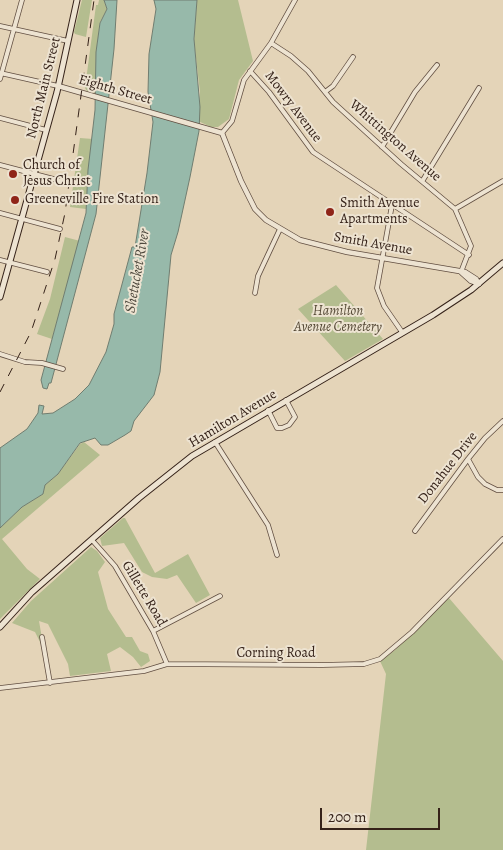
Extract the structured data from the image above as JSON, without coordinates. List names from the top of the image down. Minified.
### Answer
{"streets":{"main road":["North Main Street","Hamilton Avenue"],"street":["Eighth Street","Mowry Avenue","Whittington Avenue","Smith Avenue","Donahue Drive","Gillette Road","Corning Road"]},"crossings":[["North Main Street","Eighth Street"],["Eighth Street","Smith Avenue"],["Mowry Avenue","Whittington Avenue"],["Smith Avenue","Hamilton Avenue"],["Hamilton Avenue","Gillette Road"],["Gillette Road","Corning Road"]],"water":["Shetucket River"],"parks":["Hamilton Avenue Cemetery"],"places":["Church of Jesus Christ","Greeneville Fire Station","Smith Avenue Apartments"],"scale_bar":"200 m"}
